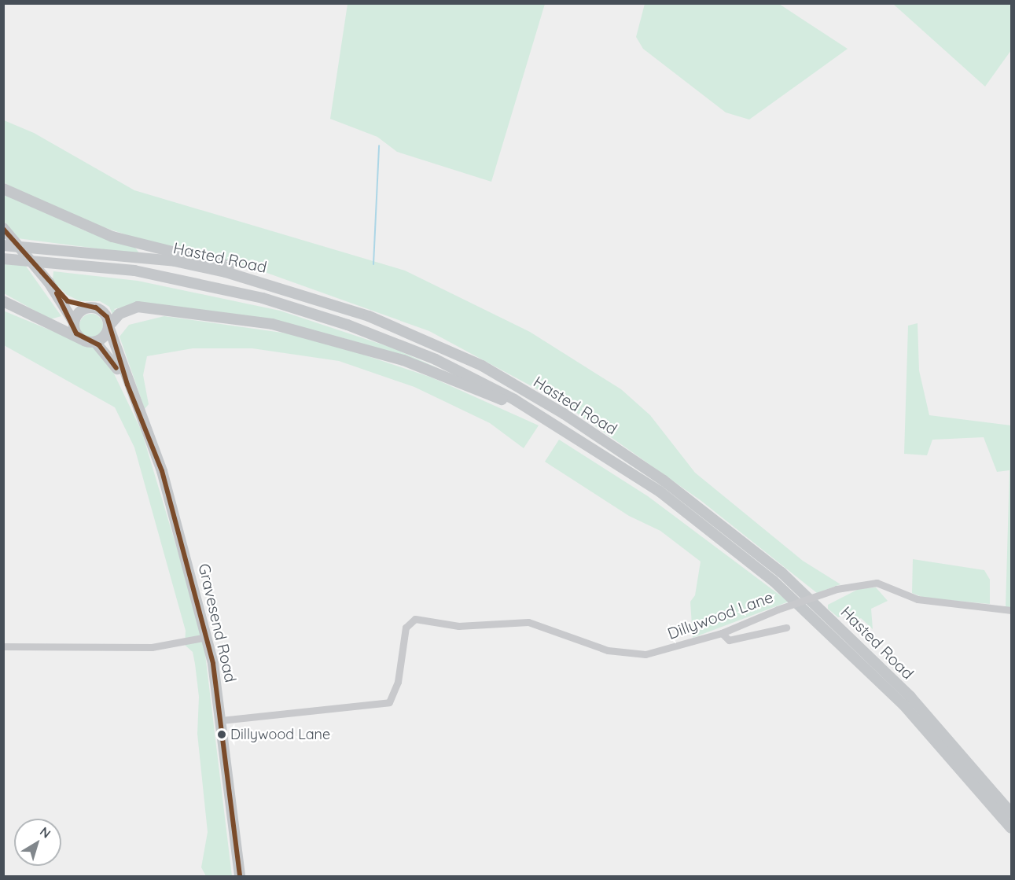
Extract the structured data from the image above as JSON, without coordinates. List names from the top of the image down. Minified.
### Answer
{"streets":{"main road":["Hasted Road","Gravesend Road"],"street":["Dillywood Lane"]},"crossings":[["Dillywood Lane","Gravesend Road"]],"places":["Dillywood Lane"],"north":"top right"}
